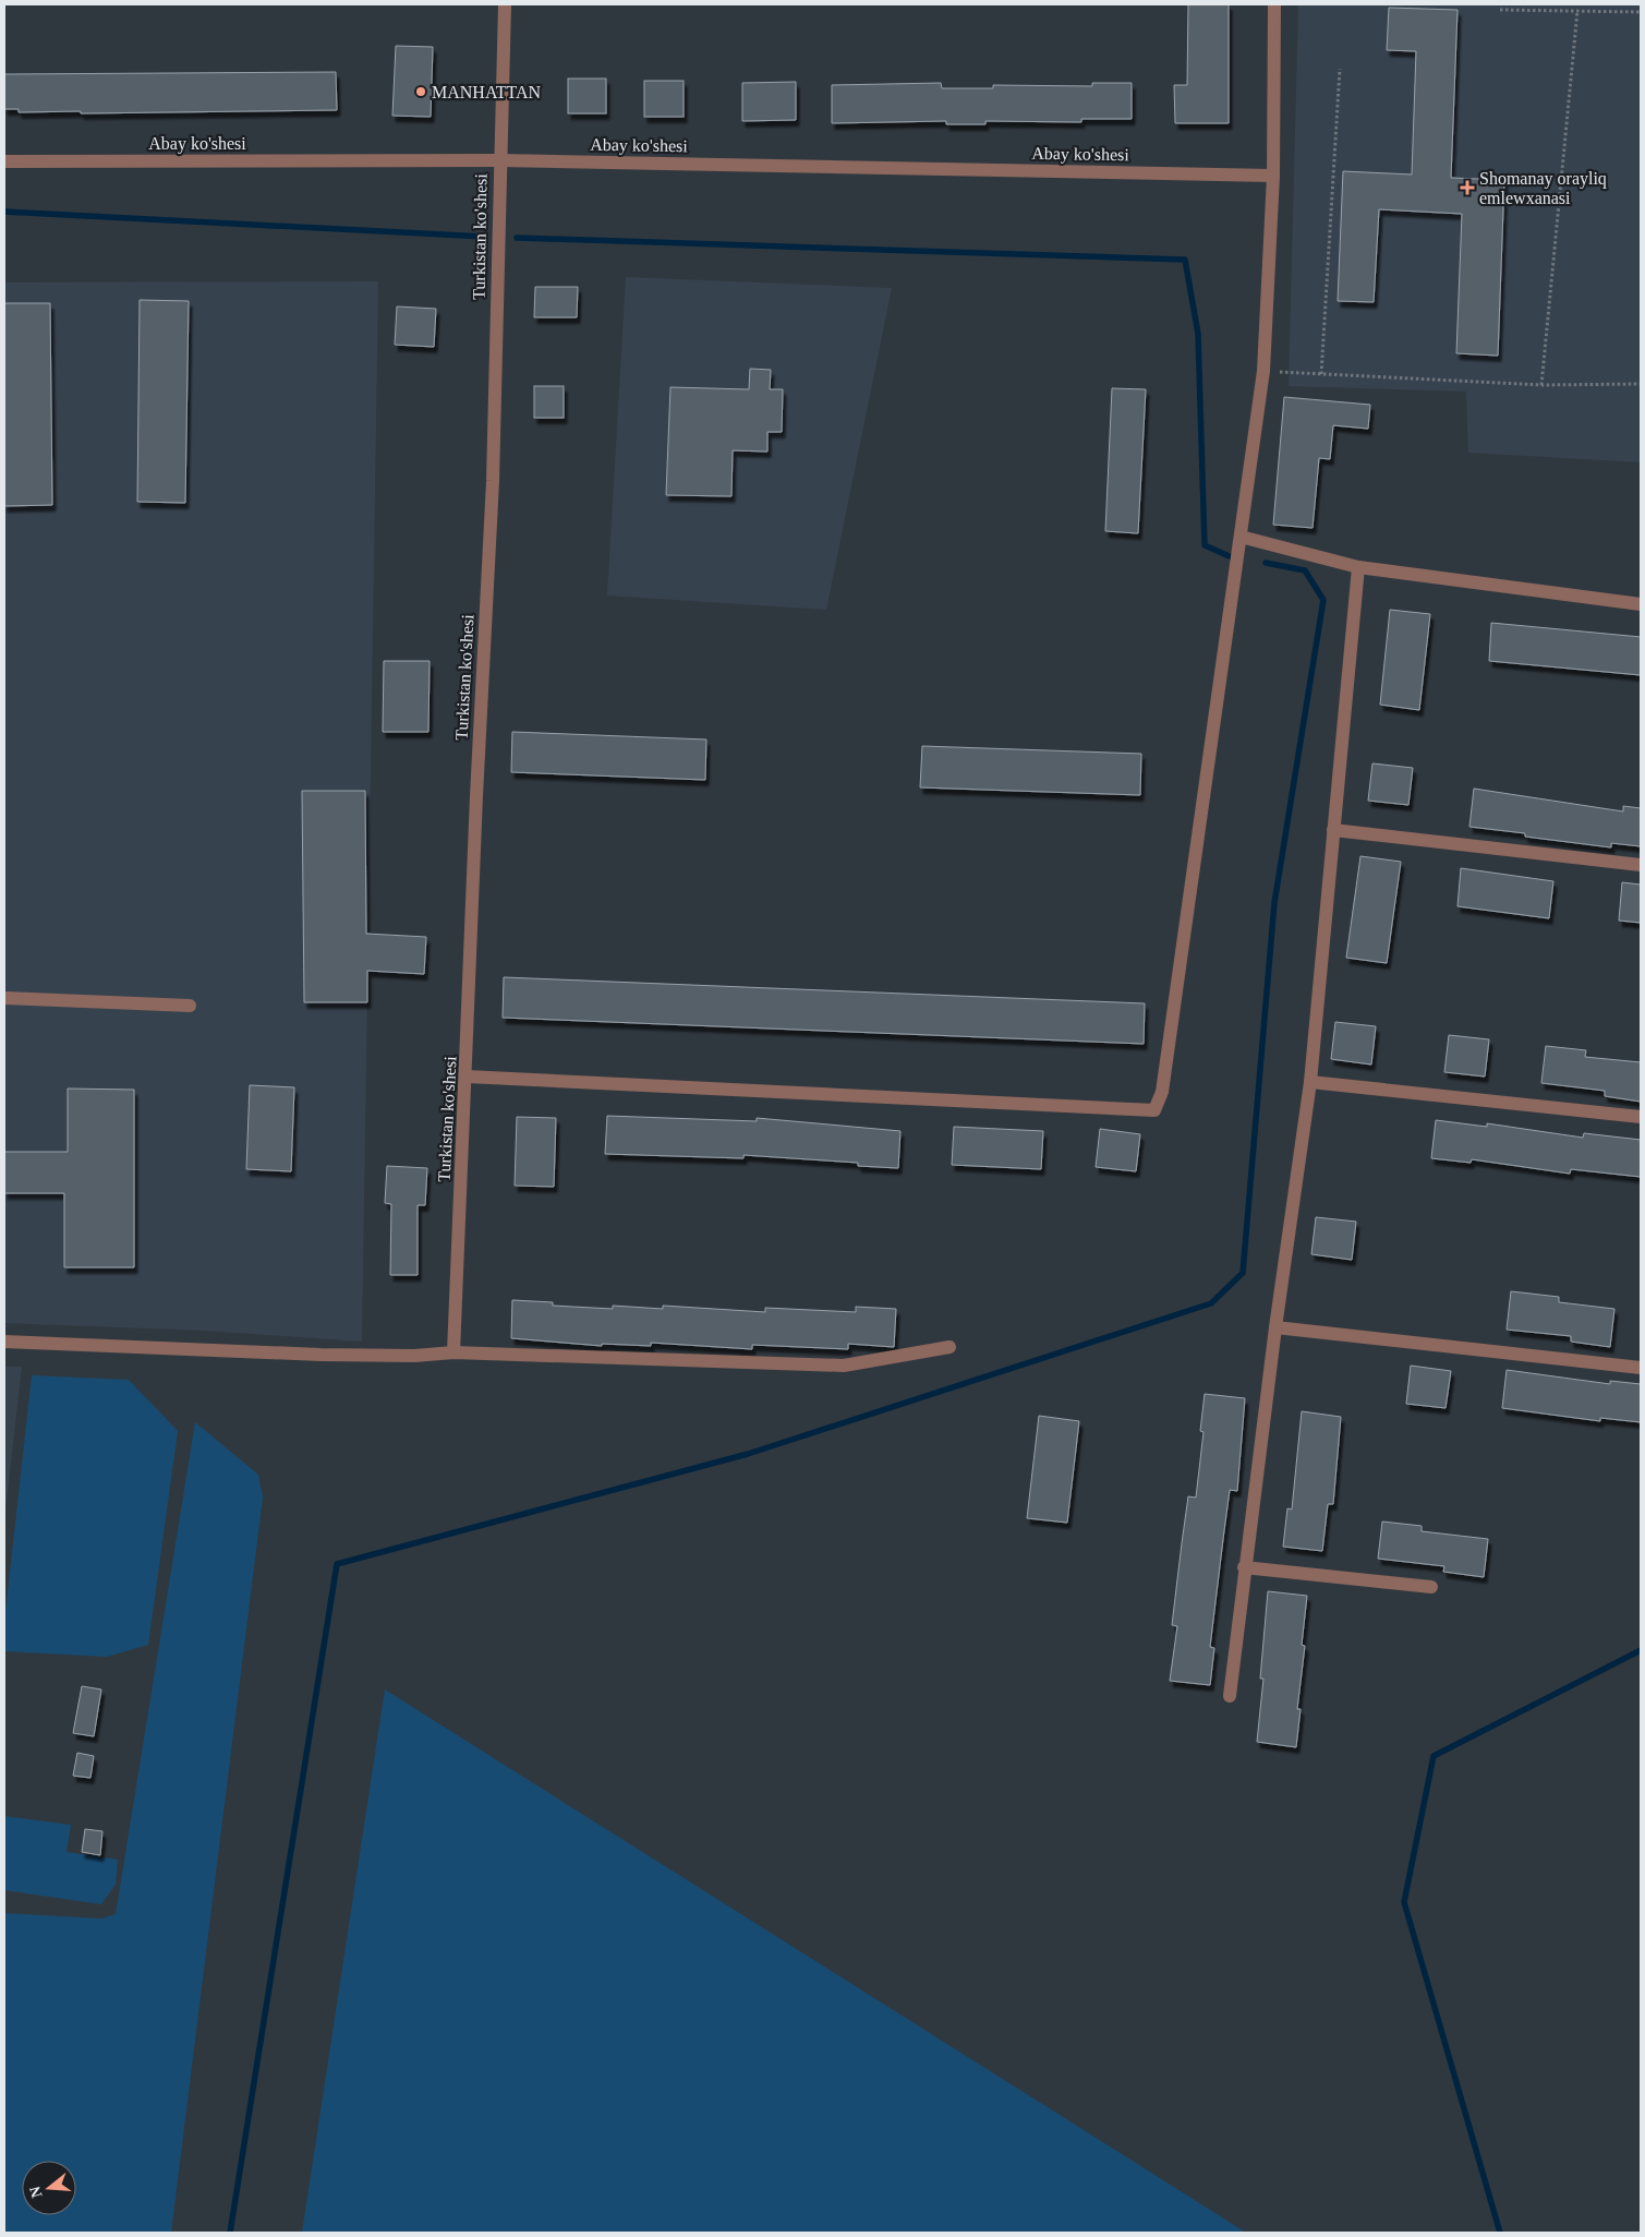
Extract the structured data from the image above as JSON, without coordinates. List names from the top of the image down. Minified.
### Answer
{"streets":{"street":["Abay ko'shesi","Turkistan ko'shesi"]},"crossings":[["Abay ko'shesi","Turkistan ko'shesi"]],"places":{"other":["MANHATTAN"],"health":["Shomanay orayliq emlewxanasi"]},"north":"left"}
